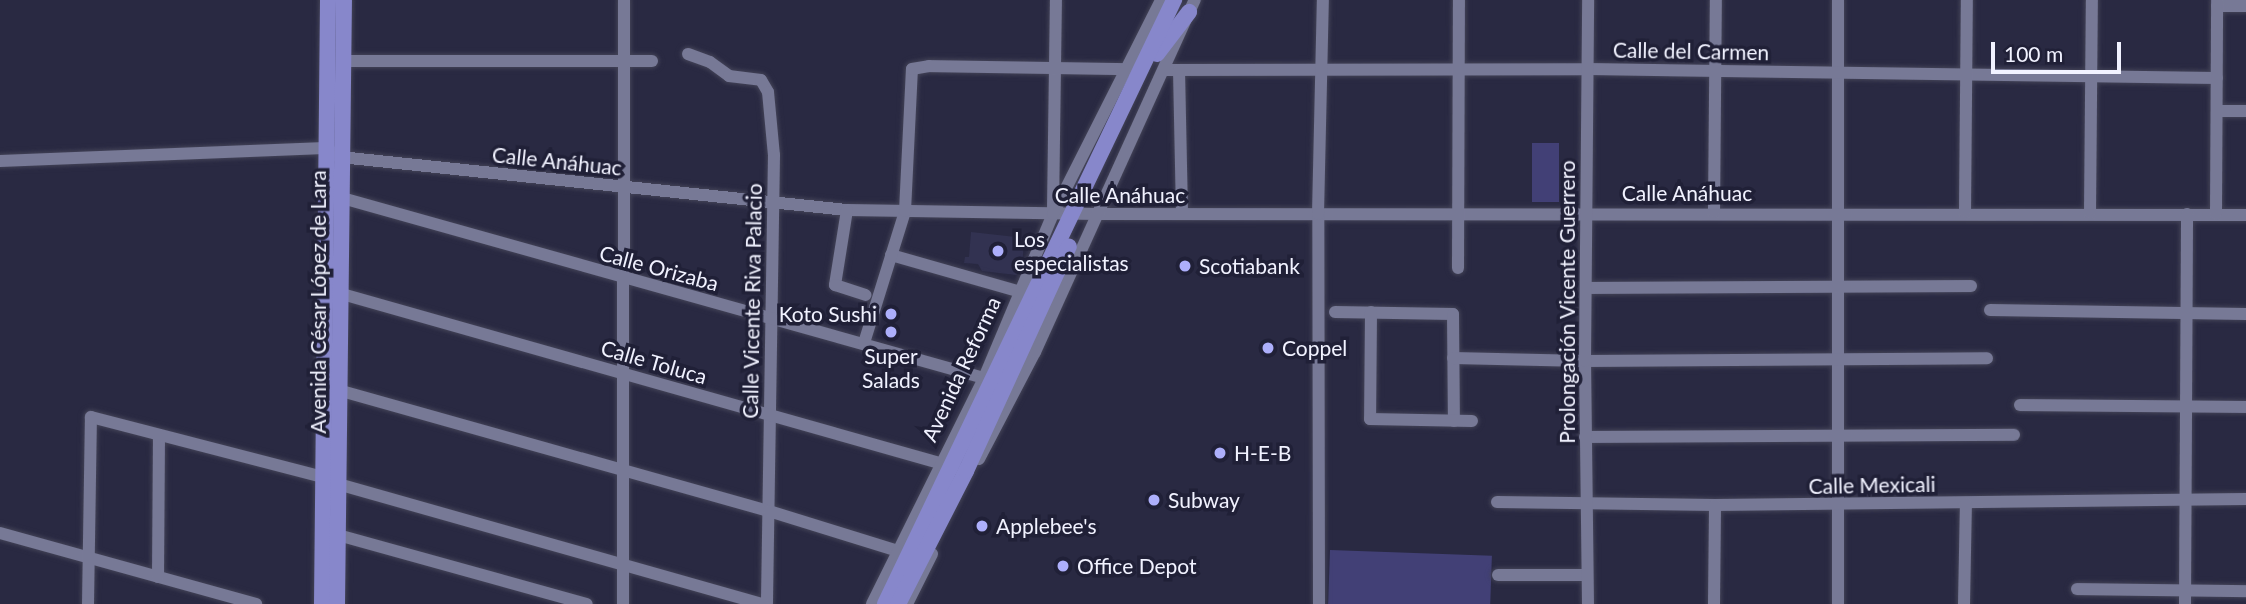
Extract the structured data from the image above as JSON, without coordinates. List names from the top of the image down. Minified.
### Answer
{"streets":{"main road":["Avenida César López de Lara","Avenida Reforma"],"street":["Calle del Carmen","Calle Anáhuac","Calle Orizaba","Calle Vicente Riva Palacio","Prolongación Vicente Guerrero","Calle Toluca","Calle Mexicali"]},"crossings":[["Calle del Carmen","Prolongación Vicente Guerrero"],["Calle del Carmen","Avenida Reforma"],["Calle Anáhuac","Calle Vicente Riva Palacio"],["Calle Anáhuac","Avenida César López de Lara"],["Calle Anáhuac","Prolongación Vicente Guerrero"],["Calle Anáhuac","Avenida Reforma"],["Calle Orizaba","Calle Vicente Riva Palacio"],["Calle Orizaba","Avenida César López de Lara"],["Calle Orizaba","Avenida Reforma"],["Calle Vicente Riva Palacio","Calle Toluca"],["Avenida César López de Lara","Calle Toluca"],["Prolongación Vicente Guerrero","Calle Mexicali"],["Calle Toluca","Avenida Reforma"]],"places":["Los especialistas","Scotiabank","Koto Sushi","Super Salads","Coppel","H-E-B","Subway","Applebee's","Office Depot"],"scale_bar":"100 m"}
